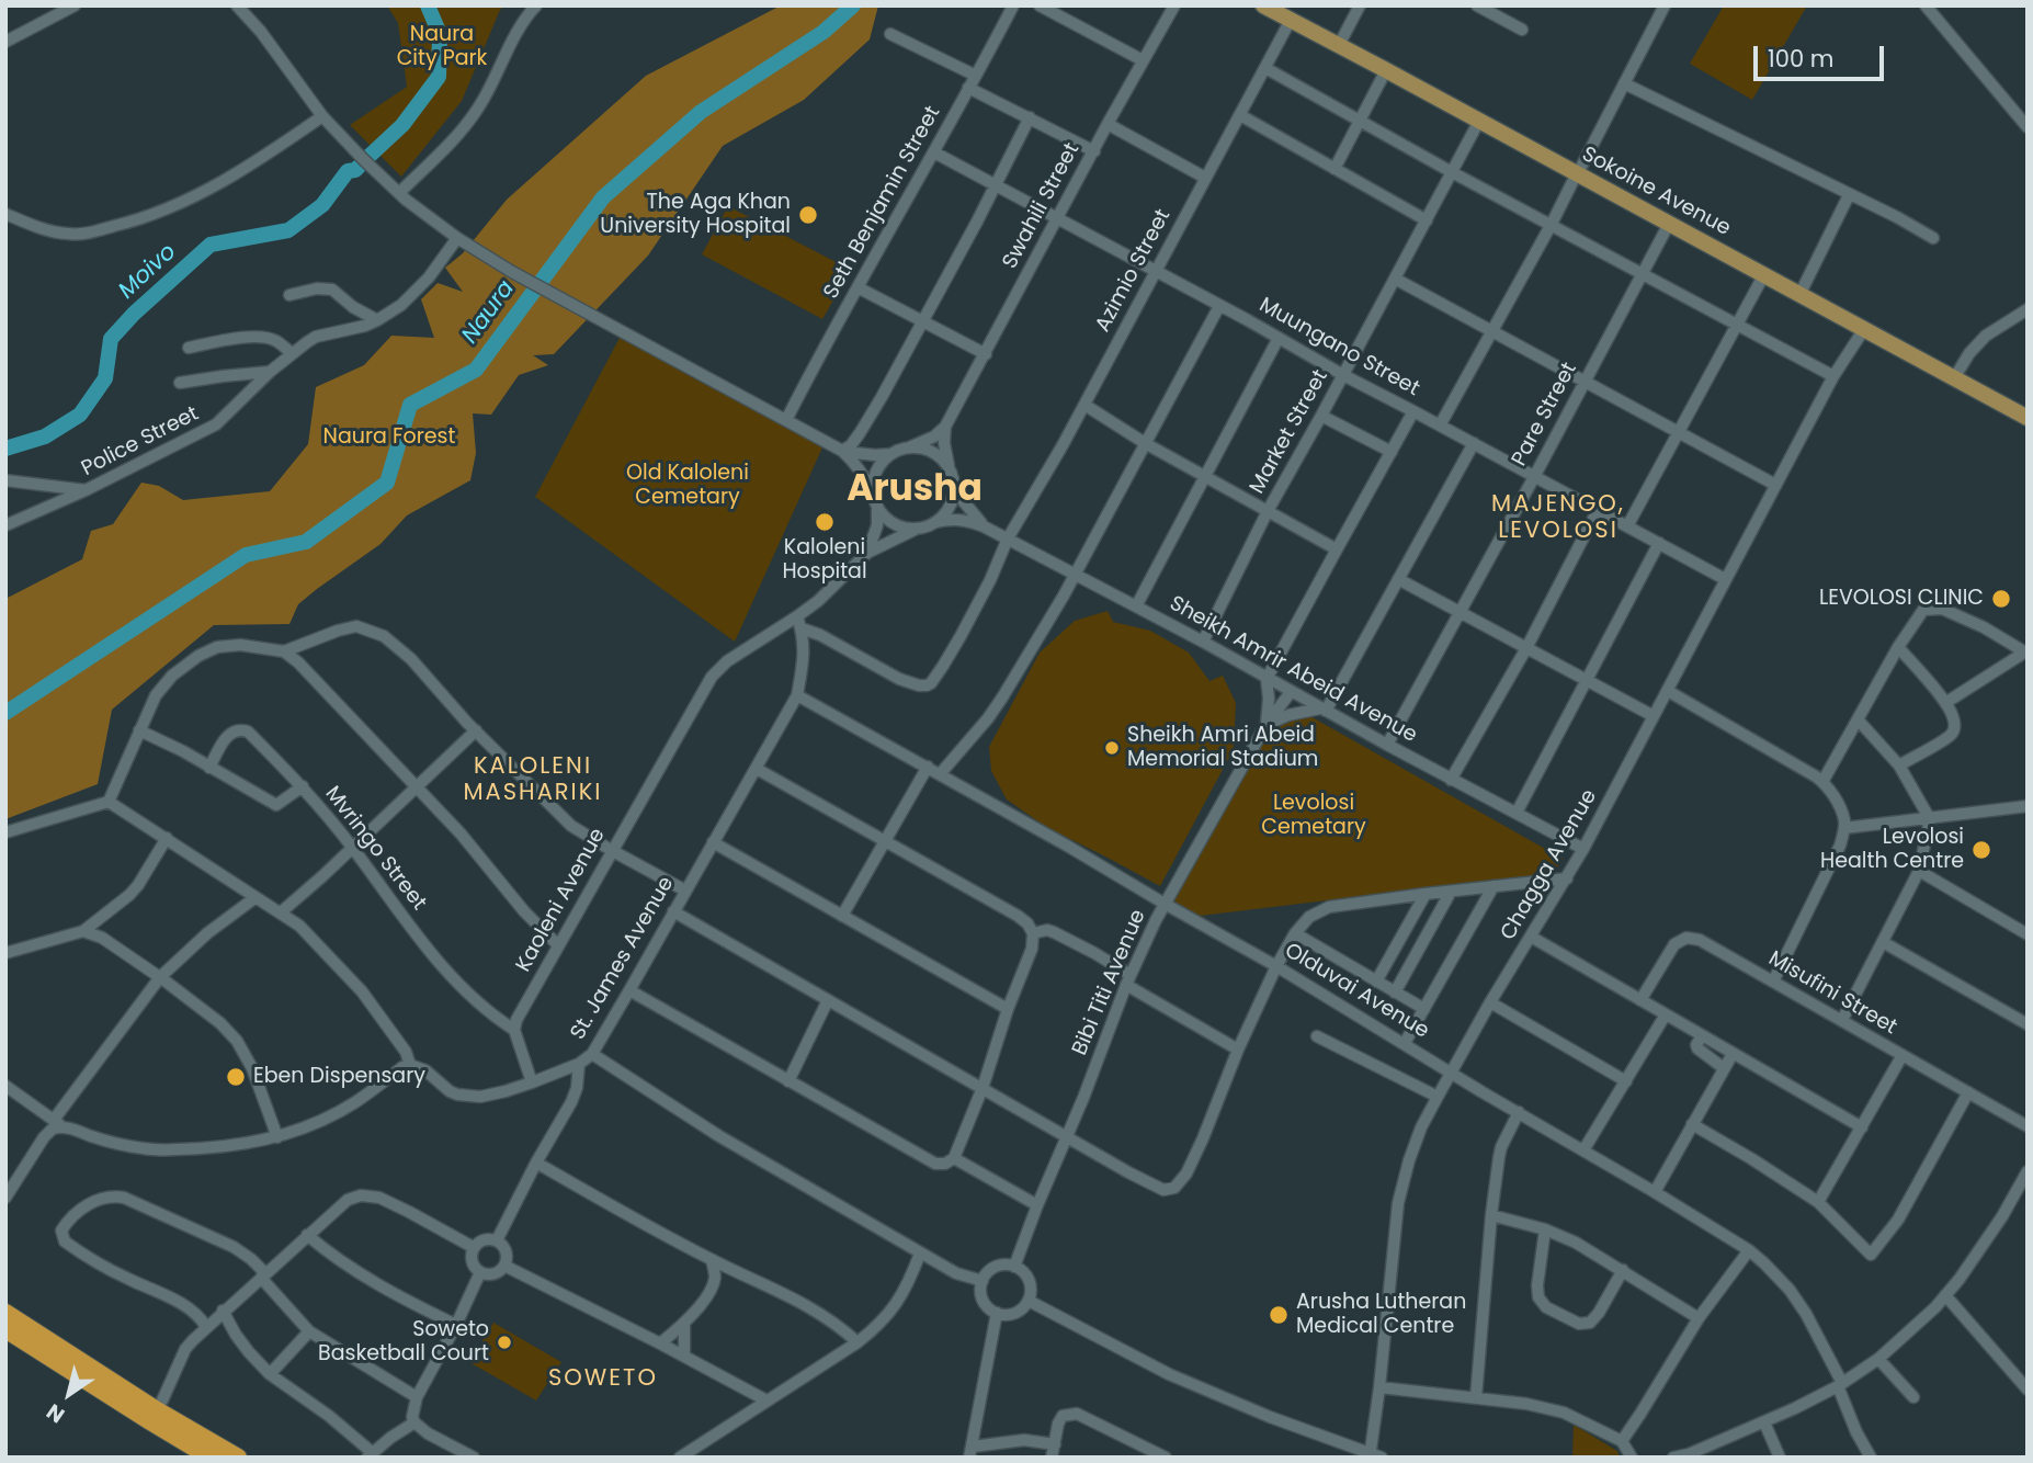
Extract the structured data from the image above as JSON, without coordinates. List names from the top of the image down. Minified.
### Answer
{"streets":{"main road":["Sokoine Avenue"],"street":["Seth Benjamin Street","Swahili Street","Azimio Street","Muungano Street","Pare Street","Market Street","Police Street","Sheikh Amrir Abeid Avenue","Mvringo Street","Chagga Avenue","Kaoleni Avenue","St. James Avenue","Bibi Titi Avenue","Olduvai Avenue","Misufini Street"]},"crossings":[["Sokoine Avenue","Azimio Street"],["Sokoine Avenue","Pare Street"],["Sokoine Avenue","Market Street"],["Sokoine Avenue","Chagga Avenue"],["Seth Benjamin Street","Muungano Street"],["Swahili Street","Muungano Street"],["Azimio Street","Muungano Street"],["Azimio Street","Sheikh Amrir Abeid Avenue"],["Azimio Street","St. James Avenue"],["Muungano Street","Pare Street"],["Muungano Street","Market Street"],["Muungano Street","Chagga Avenue"],["Pare Street","Sheikh Amrir Abeid Avenue"],["Market Street","Sheikh Amrir Abeid Avenue"],["Sheikh Amrir Abeid Avenue","Chagga Avenue"],["Sheikh Amrir Abeid Avenue","Bibi Titi Avenue"],["Mvringo Street","Kaoleni Avenue"],["Chagga Avenue","Olduvai Avenue"],["Kaoleni Avenue","St. James Avenue"],["St. James Avenue","Olduvai Avenue"],["Bibi Titi Avenue","Olduvai Avenue"]],"districts":["Arusha","MAJENGO, LEVOLOSI","KALOLENI MASHARIKI","SOWETO"],"water":["Moivo","Naura"],"parks":["Naura City Park","Naura Forest","Old Kaloleni Cemetary","Levolosi Cemetary"],"places":["The Aga Khan University Hospital","Kaloleni Hospital","LEVOLOSI CLINIC","Sheikh Amri Abeid Memorial Stadium","Levolosi Health Centre","Eben Dispensary","Arusha Lutheran Medical Centre","Soweto Basketball Court"],"scale_bar":"100 m","north":"bottom left"}
